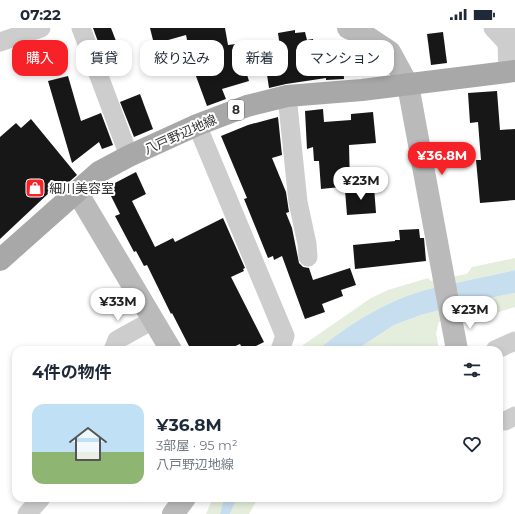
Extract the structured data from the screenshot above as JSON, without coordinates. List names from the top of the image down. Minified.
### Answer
{"streets":{"main road":["8","八戸野辺地線"]},"places":{"shop":["細川美容室"]},"page":{"status":"07:22","chip":["購入","賃貸","絞り込み","新着","マンション"],"price":["¥36.8M","¥23M","¥33M","¥23M"],"heading":"4件の物件","list":[{"name":"¥36.8M","note":"3部屋 · 95 m² · 八戸野辺地線"}]}}
